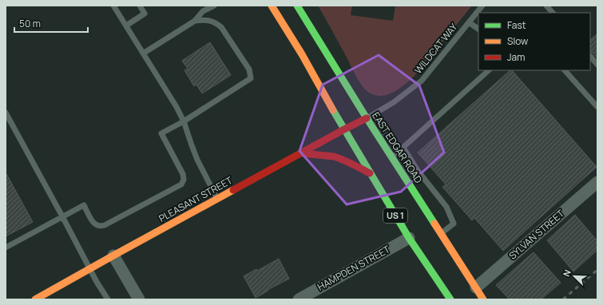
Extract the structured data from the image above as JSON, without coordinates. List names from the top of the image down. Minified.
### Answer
{"streets":{"main road":["EAST EDGAR ROAD","PLEASANT STREET","US 1"],"street":["SYLVAN STREET","HAMPDEN STREET"],"lane":["WILDCAT WAY"]},"crossings":[["WILDCAT WAY","EAST EDGAR ROAD"],["WILDCAT WAY","PLEASANT STREET"],["EAST EDGAR ROAD","PLEASANT STREET"],["EAST EDGAR ROAD","SYLVAN STREET"],["PLEASANT STREET","US 1"],["US 1","HAMPDEN STREET"]],"legend":["Fast","Slow","Jam"],"scale_bar":"50 m","north":"top left"}
